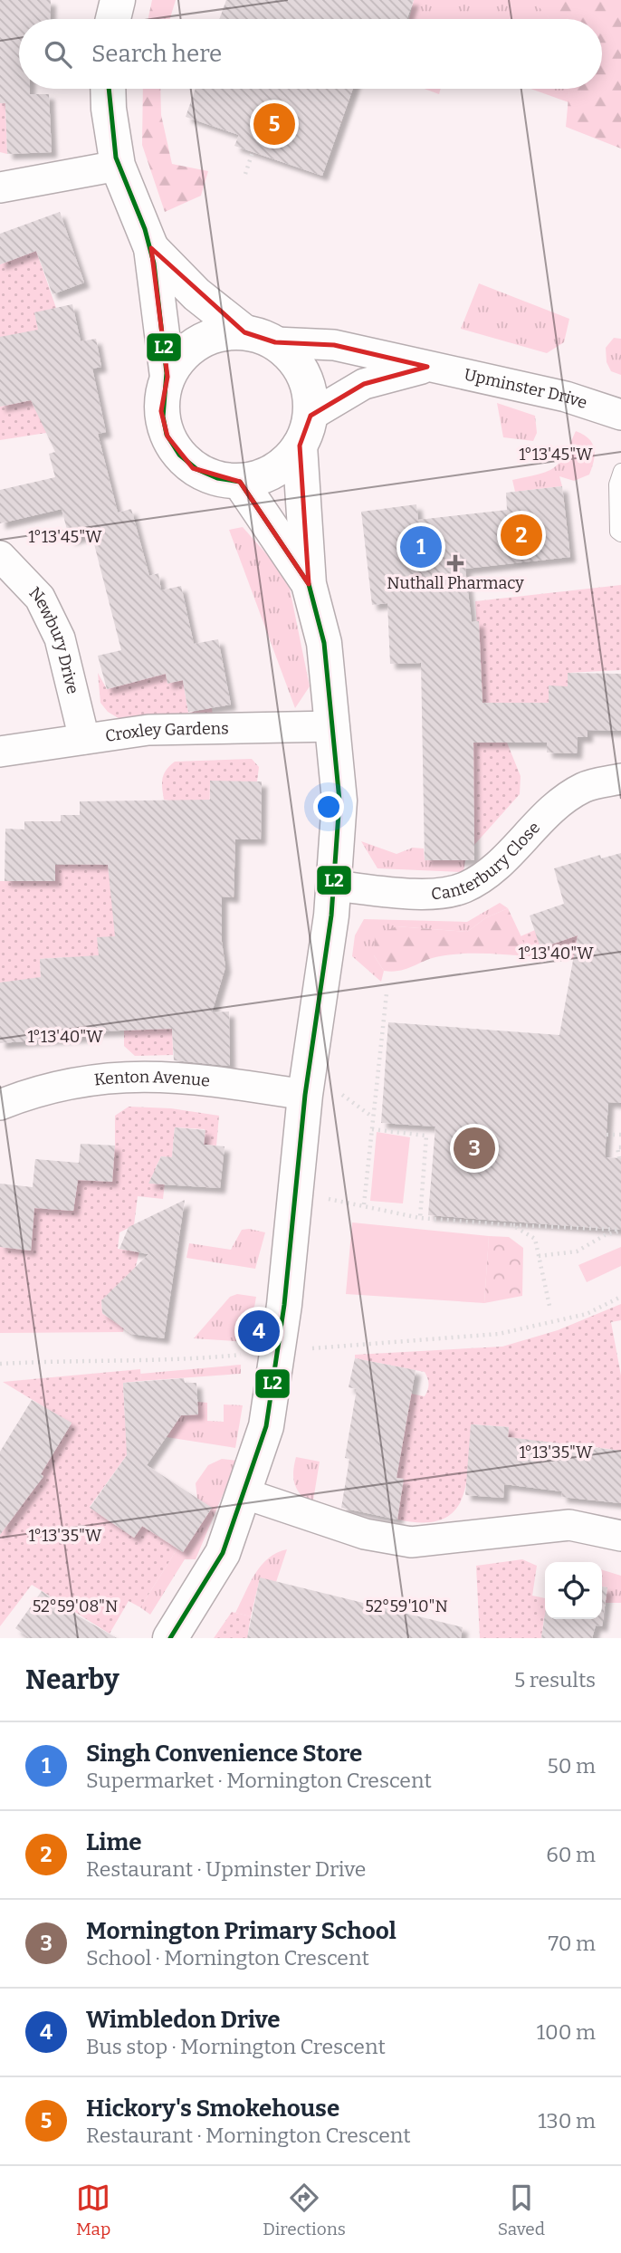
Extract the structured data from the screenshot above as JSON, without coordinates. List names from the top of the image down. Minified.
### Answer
{"streets":{"street":["Upminster Drive","Newbury Drive","Croxley Gardens","Canterbury Close","Kenton Avenue"]},"crossings":[["Newbury Drive","Croxley Gardens"]],"places":{"health":["Nuthall Pharmacy"]},"lines":["transit line L2"],"page":{"search":"Search here","pins":["5","2","1","3","4"],"heading":["Nearby","5 results"],"list":[{"mark":"1","name":"Singh Convenience Store","note":"Supermarket · Mornington Crescent","value":"50 m"},{"mark":"2","name":"Lime","note":"Restaurant · Upminster Drive","value":"60 m"},{"mark":"3","name":"Mornington Primary School","note":"School · Mornington Crescent","value":"70 m"},{"mark":"4","name":"Wimbledon Drive","note":"Bus stop · Mornington Crescent","value":"100 m"},{"mark":"5","name":"Hickory's Smokehouse","note":"Restaurant · Mornington Crescent","value":"130 m"}],"nav":["Map","Directions","Saved"]},"coordinates":["1°13'45\"W","1°13'40\"W","1°13'35\"W","52°59'08\"N","52°59'10\"N"]}
